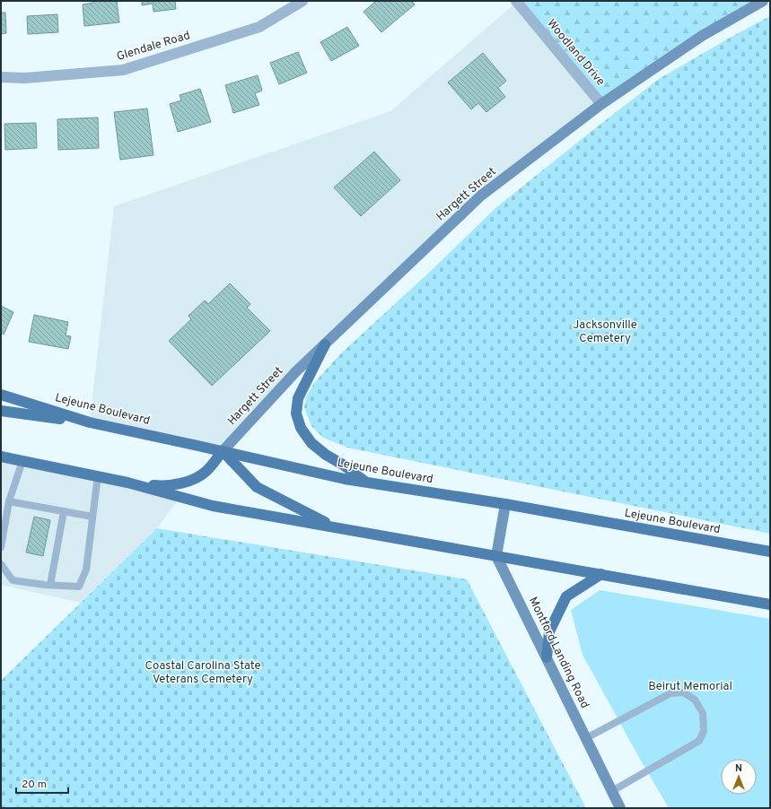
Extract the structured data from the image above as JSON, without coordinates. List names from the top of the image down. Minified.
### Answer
{"streets":{"main road":["Hargett Street","Lejeune Boulevard","Montford Landing Road"],"street":["Glendale Road","Woodland Drive"]},"crossings":[["Woodland Drive","Hargett Street"],["Hargett Street","Lejeune Boulevard"]],"parks":["Jacksonville Cemetery","Coastal Carolina State Veterans Cemetery","Beirut Memorial"],"scale_bar":"20 m","north":"top"}
